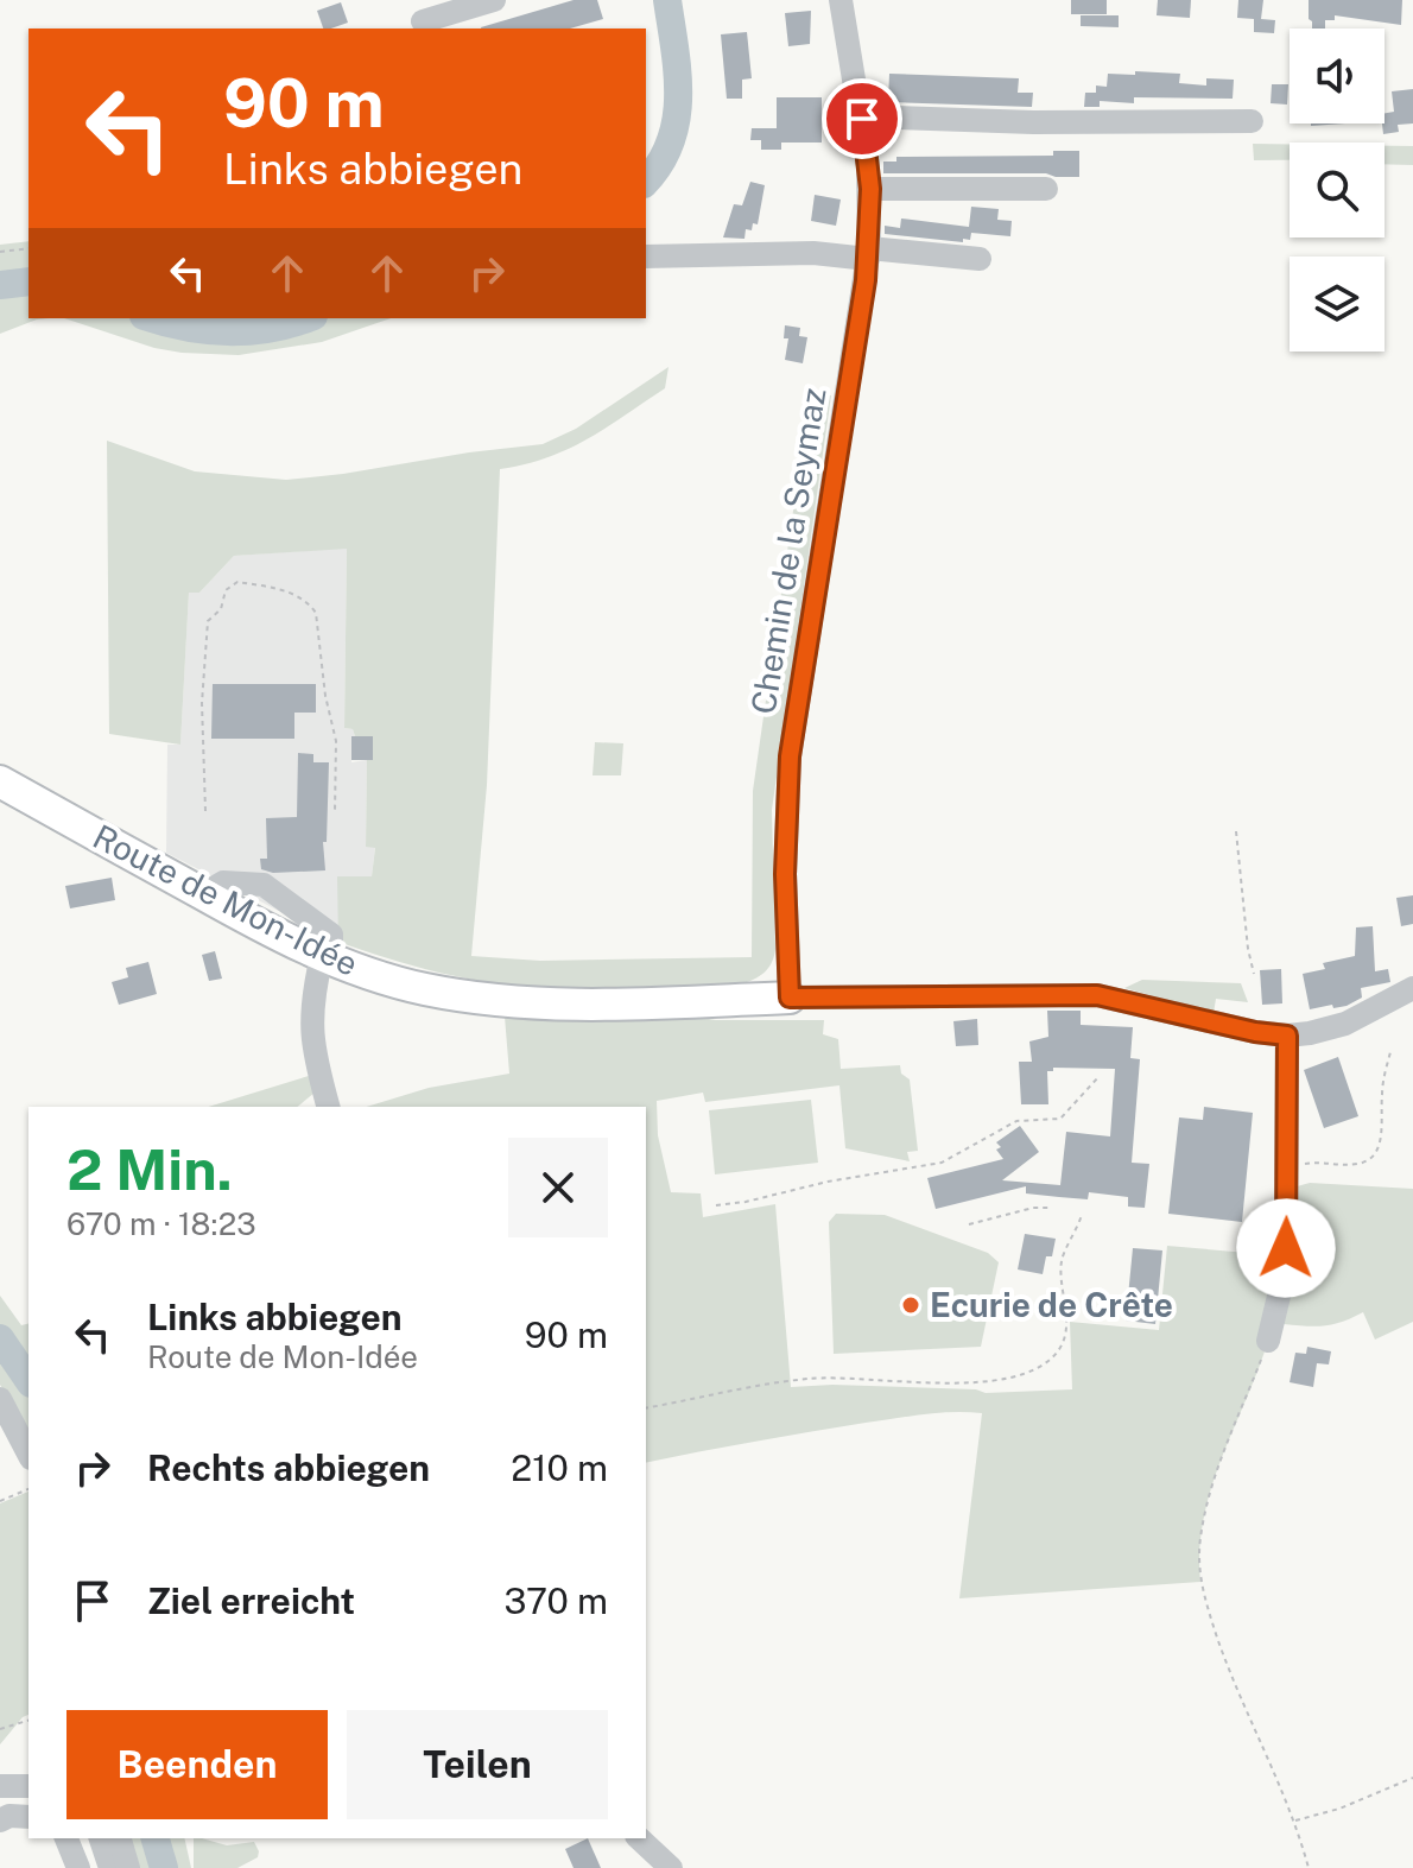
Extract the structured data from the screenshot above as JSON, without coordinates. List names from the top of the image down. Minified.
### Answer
{"streets":{"main road":["Route de Mon-Idée"],"street":["Chemin de la Seymaz"]},"crossings":[["Chemin de la Seymaz","Route de Mon-Idée"]],"places":["Ecurie de Crête"],"page":{"turn":["90 m","Links abbiegen"],"heading":["2 Min.","670 m · 18:23"],"list":[{"name":"Links abbiegen","note":"Route de Mon-Idée","value":"90 m"},{"name":"Rechts abbiegen","value":"210 m"},{"name":"Ziel erreicht","value":"370 m"}],"buttons":["Beenden","Teilen"]}}
